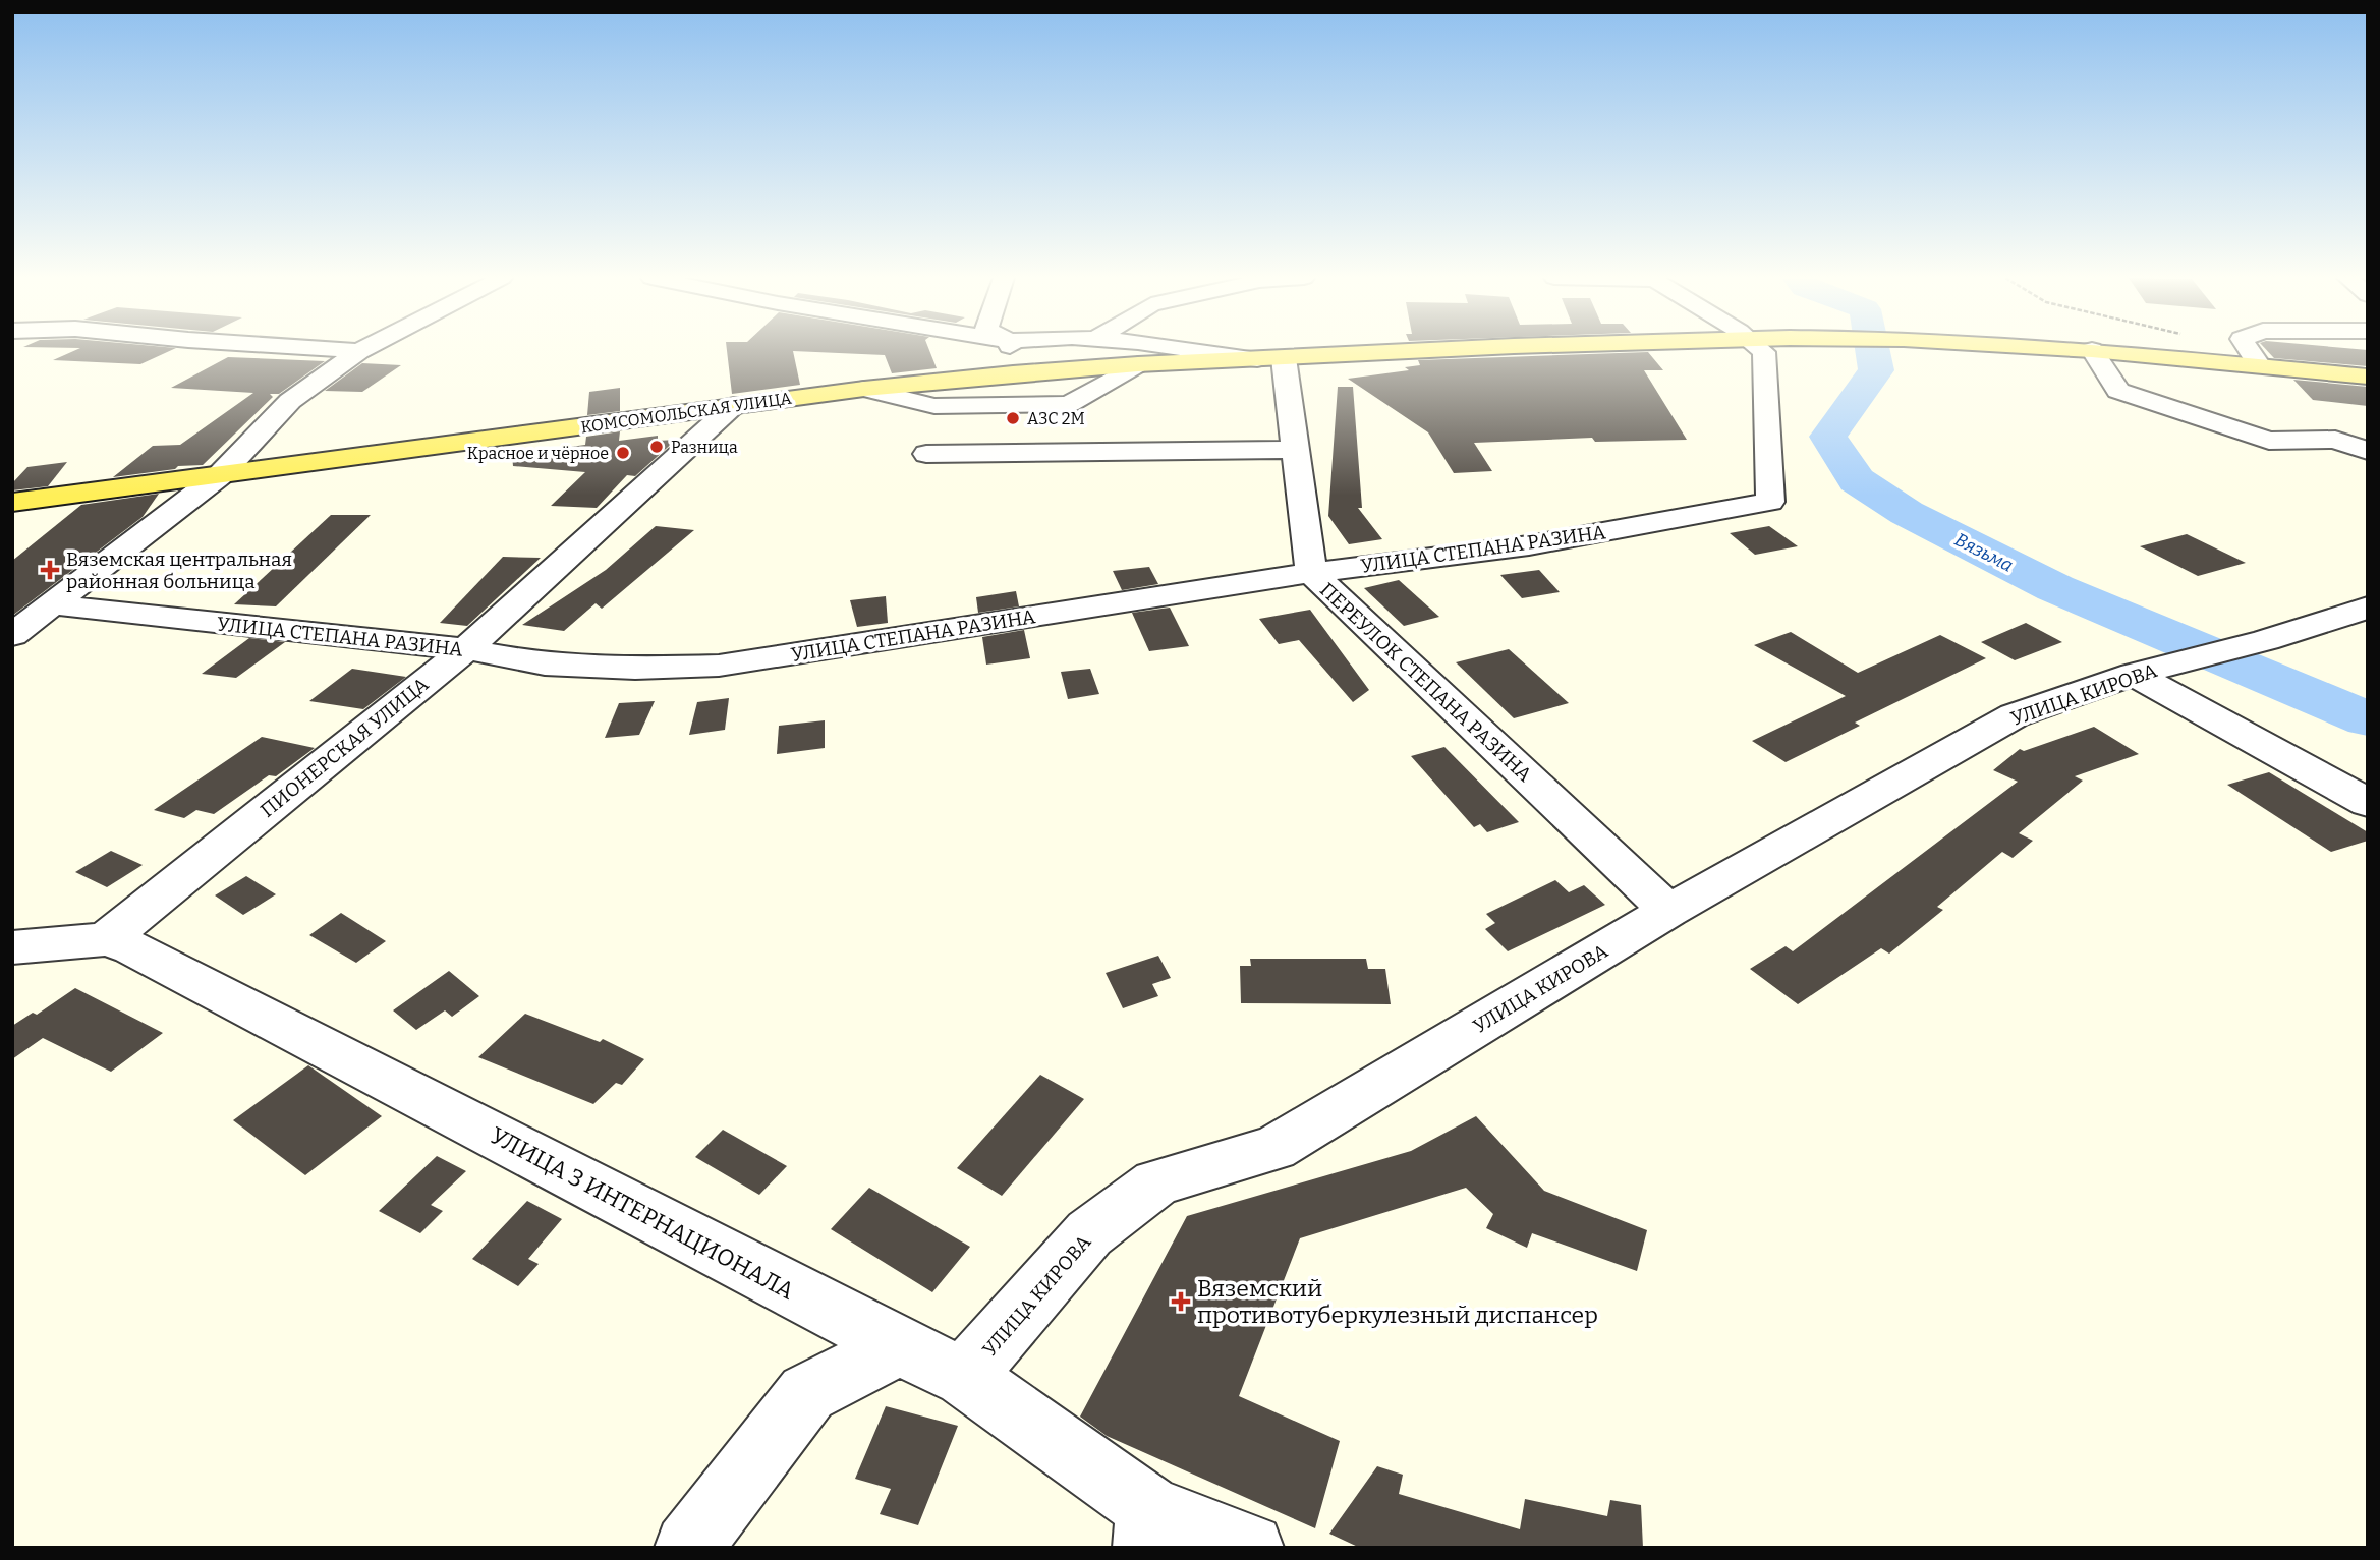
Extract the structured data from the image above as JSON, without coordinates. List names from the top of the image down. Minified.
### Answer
{"streets":{"main road":["КОМСОМОЛЬСКАЯ УЛИЦА"],"street":["УЛИЦА СТЕПАНА РАЗИНА","ПЕРЕУЛОК СТЕПАНА РАЗИНА","УЛИЦА КИРОВА","ПИОНЕРСКАЯ УЛИЦА","УЛИЦА 3 ИНТЕРНАЦИОНАЛА"]},"crossings":[["КОМСОМОЛЬСКАЯ УЛИЦА","ПЕРЕУЛОК СТЕПАНА РАЗИНА"],["КОМСОМОЛЬСКАЯ УЛИЦА","ПИОНЕРСКАЯ УЛИЦА"],["УЛИЦА СТЕПАНА РАЗИНА","ПЕРЕУЛОК СТЕПАНА РАЗИНА"],["УЛИЦА СТЕПАНА РАЗИНА","ПИОНЕРСКАЯ УЛИЦА"],["ПЕРЕУЛОК СТЕПАНА РАЗИНА","УЛИЦА КИРОВА"],["УЛИЦА КИРОВА","УЛИЦА 3 ИНТЕРНАЦИОНАЛА"],["ПИОНЕРСКАЯ УЛИЦА","УЛИЦА 3 ИНТЕРНАЦИОНАЛА"]],"water":["Вязьма"],"places":{"other":["АЗС 2М","Разница","Красное и чёрное"],"health":["Вяземская центральная районная больница","Вяземский противотуберкулезный диспансер"]}}
